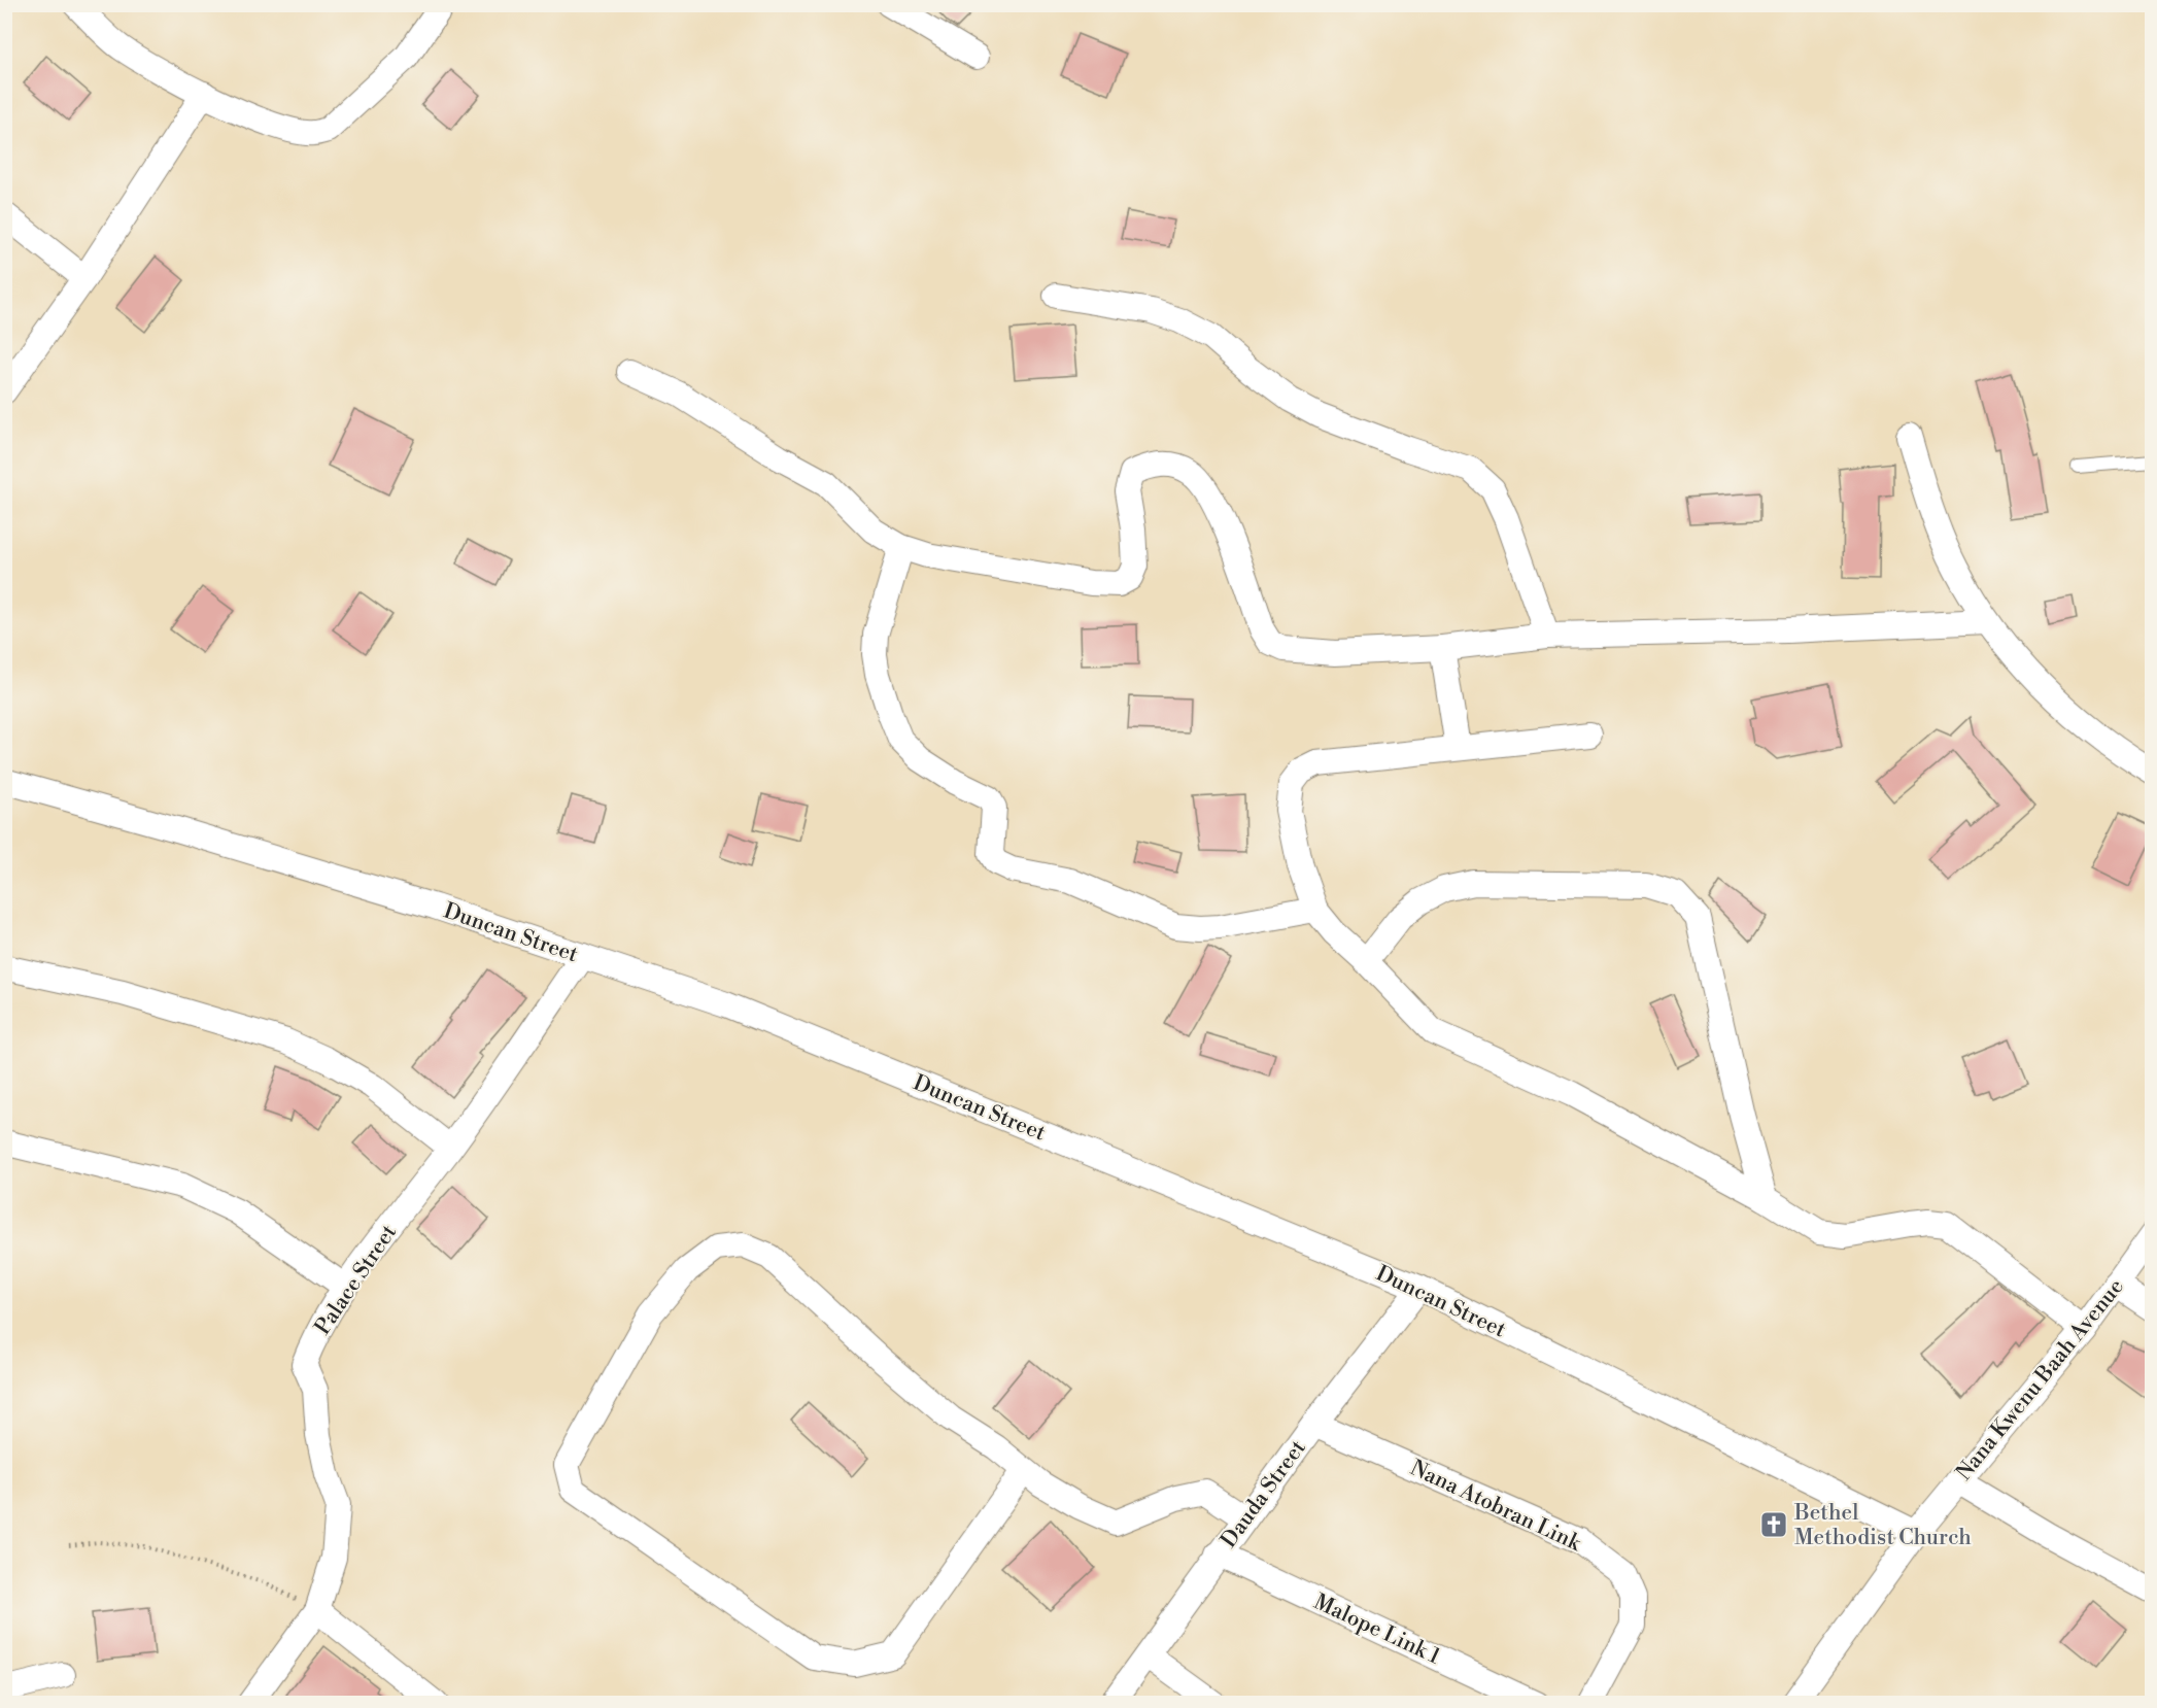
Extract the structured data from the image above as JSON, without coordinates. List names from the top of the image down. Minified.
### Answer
{"streets":{"street":["Duncan Street","Palace Street","Nana Kwenu Baah Avenue","Dauda Street","Nana Atobran Link","Malope Link 1"]},"crossings":[["Duncan Street","Palace Street"],["Duncan Street","Nana Kwenu Baah Avenue"],["Duncan Street","Dauda Street"],["Dauda Street","Nana Atobran Link"],["Dauda Street","Malope Link 1"]],"places":{"church":["Bethel Methodist Church"]}}
